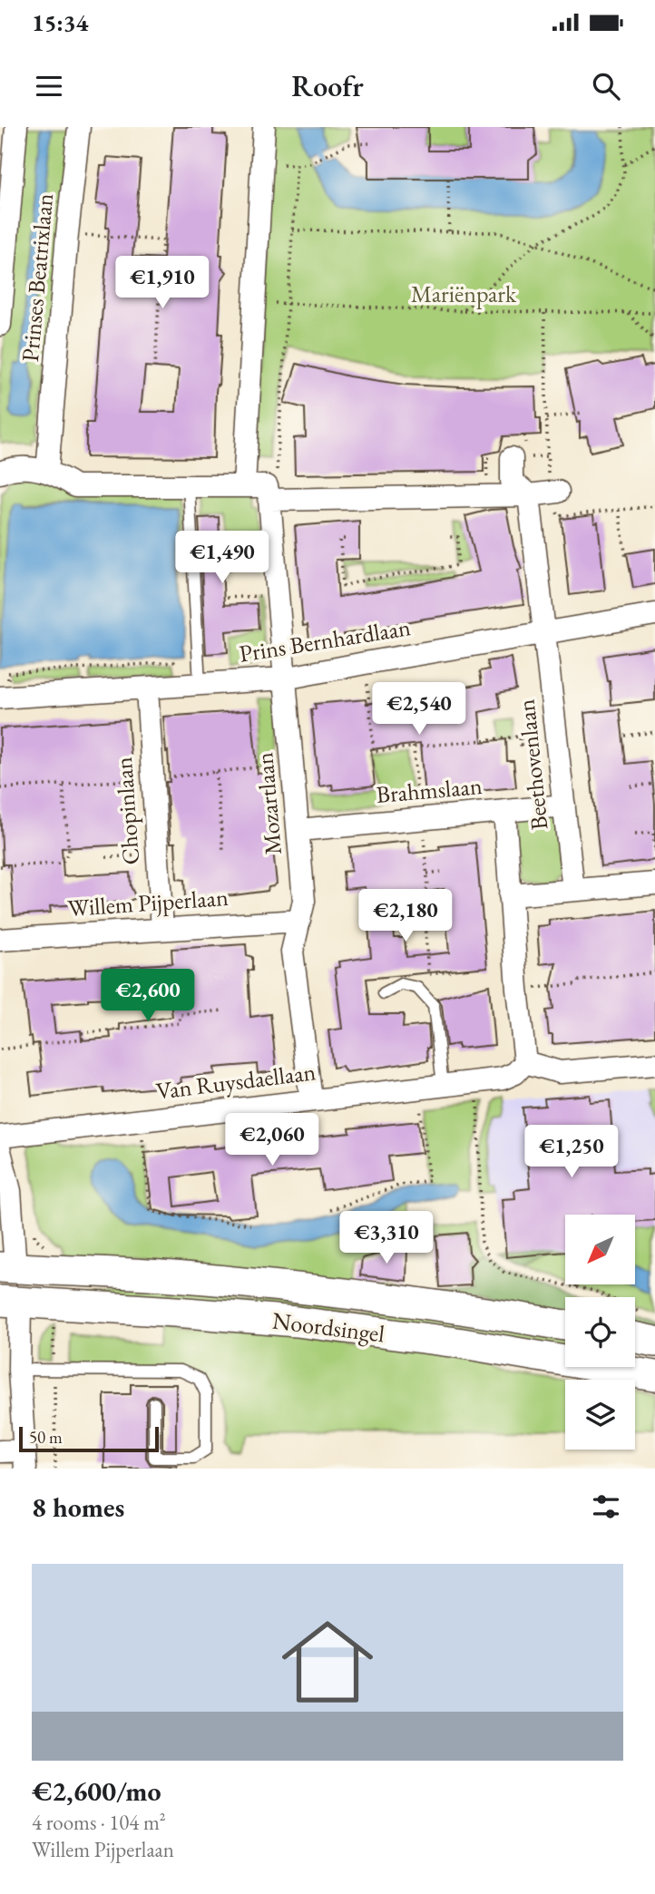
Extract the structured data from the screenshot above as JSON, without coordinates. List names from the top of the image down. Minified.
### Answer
{"streets":{"main road":["Noordsingel"],"street":["Prinses Beatrixlaan","Prins Bernhardlaan","Beethovenlaan","Brahmslaan","Mozartlaan","Chopinlaan","Willem Pijperlaan","Van Ruysdaellaan"]},"crossings":[["Prins Bernhardlaan","Beethovenlaan"],["Prins Bernhardlaan","Mozartlaan"],["Prins Bernhardlaan","Chopinlaan"],["Beethovenlaan","Brahmslaan"],["Beethovenlaan","Van Ruysdaellaan"],["Brahmslaan","Mozartlaan"],["Mozartlaan","Willem Pijperlaan"],["Mozartlaan","Van Ruysdaellaan"],["Chopinlaan","Willem Pijperlaan"]],"parks":["Mariënpark"],"scale_bar":"50 m","north":"bottom left","page":{"status":"15:34","header":"Roofr","price":["€1,910","€1,490","€2,540","€2,180","€2,600","€2,060","€1,250","€3,310"],"scale":"50 m","heading":"8 homes","list":[{"name":"€2,600/mo","note":"4 rooms · 104 m² · Willem Pijperlaan"}]}}
